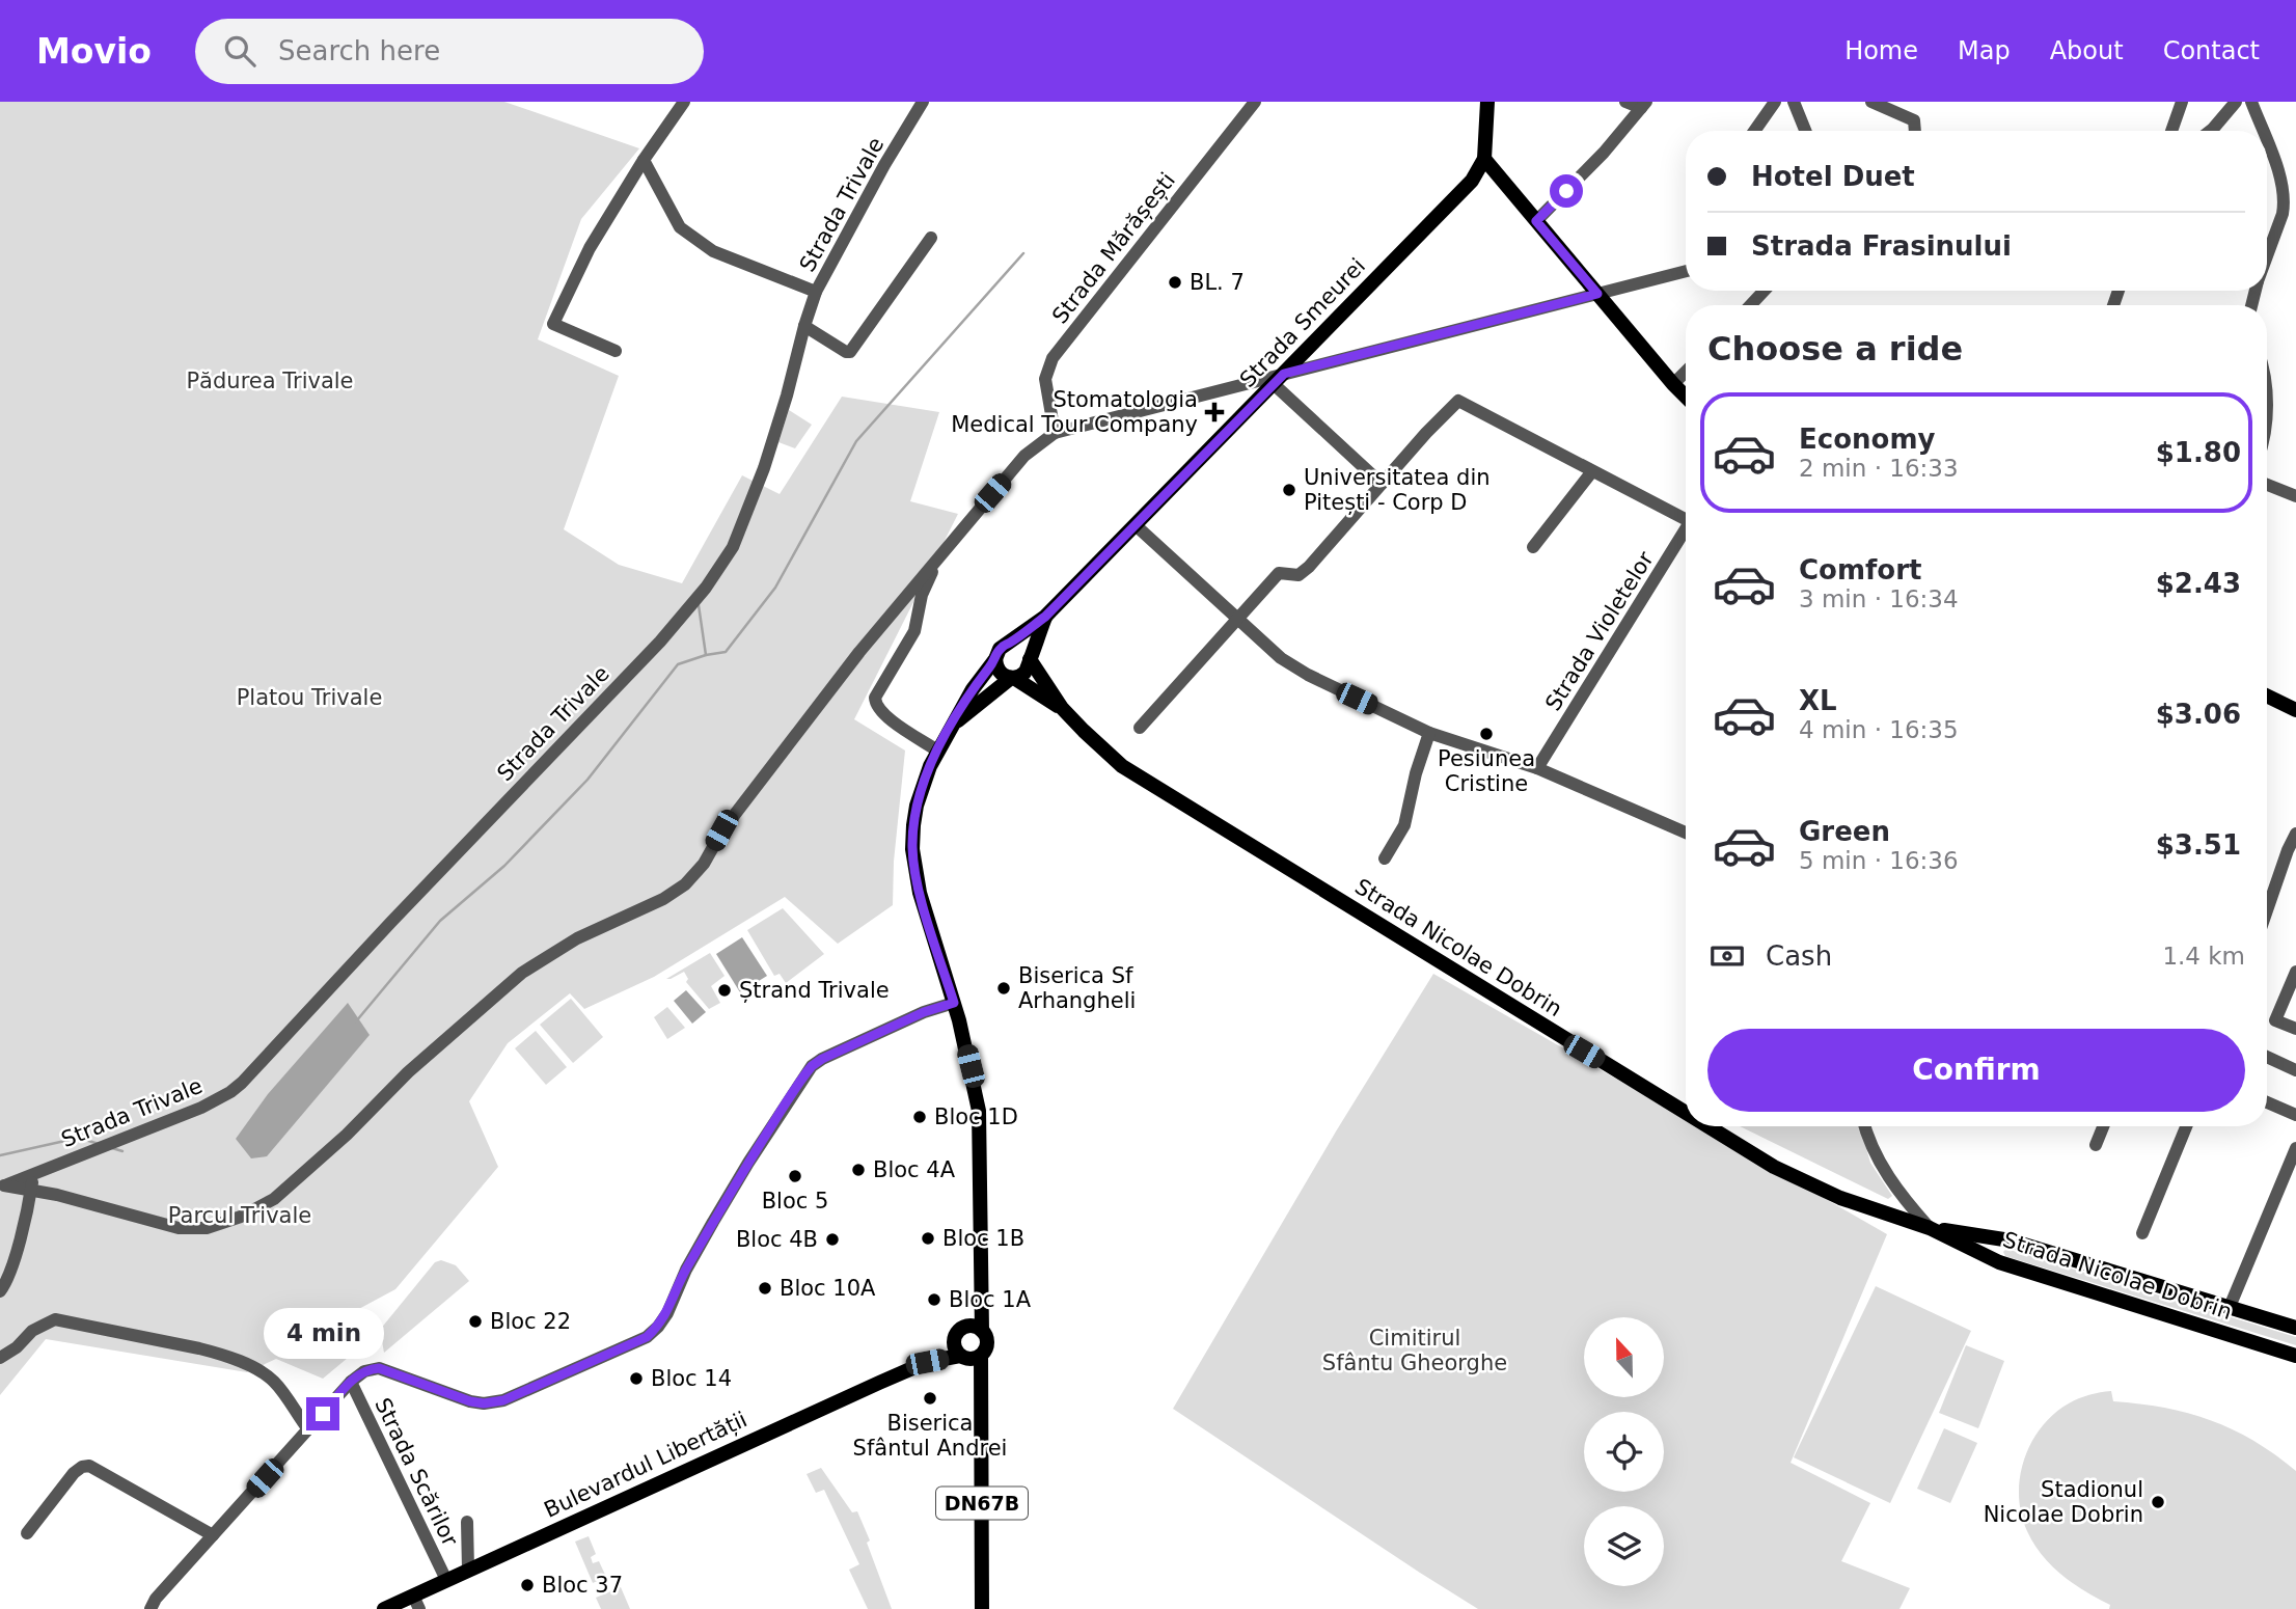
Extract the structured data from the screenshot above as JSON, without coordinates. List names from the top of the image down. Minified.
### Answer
{"streets":{"main road":["Strada Smeurei","Strada Nicolae Dobrin","Bulevardul Libertății","DN67B"],"street":["Strada Trivale","Strada Mărășești","Strada Violetelor","Strada Scărilor"]},"crossings":[["Strada Smeurei","Strada Nicolae Dobrin"],["Bulevardul Libertății","Strada Scărilor"],["Bulevardul Libertății","DN67B"]],"parks":["Pădurea Trivale","Platou Trivale","Parcul Trivale","Cimitirul Sfântu Gheorghe"],"places":{"other":["BL. 7","Universitatea din Pitești - Corp D","Pesiunea Cristine","Biserica Sf Arhangheli","Ștrand Trivale","Bloc 1D","Bloc 4A","Bloc 5","Bloc 1B","Bloc 4B","Bloc 10A","Bloc 1A","Bloc 22","Bloc 14","Biserica Sfântul Andrei","Stadionul Nicolae Dobrin","Bloc 37"],"health":["Stomatologia Medical Tour Company"]},"north":"top","page":{"header":"Movio","search":"Search here","nav":["Home","Map","About","Contact"],"banner":["Hotel Duet","Strada Frasinului"],"heading":"Choose a ride","list":[{"name":"Economy","note":"2 min · 16:33","value":"$1.80"},{"name":"Comfort","note":"3 min · 16:34","value":"$2.43"},{"name":"XL","note":"4 min · 16:35","value":"$3.06"},{"name":"Green","note":"5 min · 16:36","value":"$3.51"}],"pay":["Cash","1.4 km"],"buttons":"Confirm","bubble":"4 min"}}
